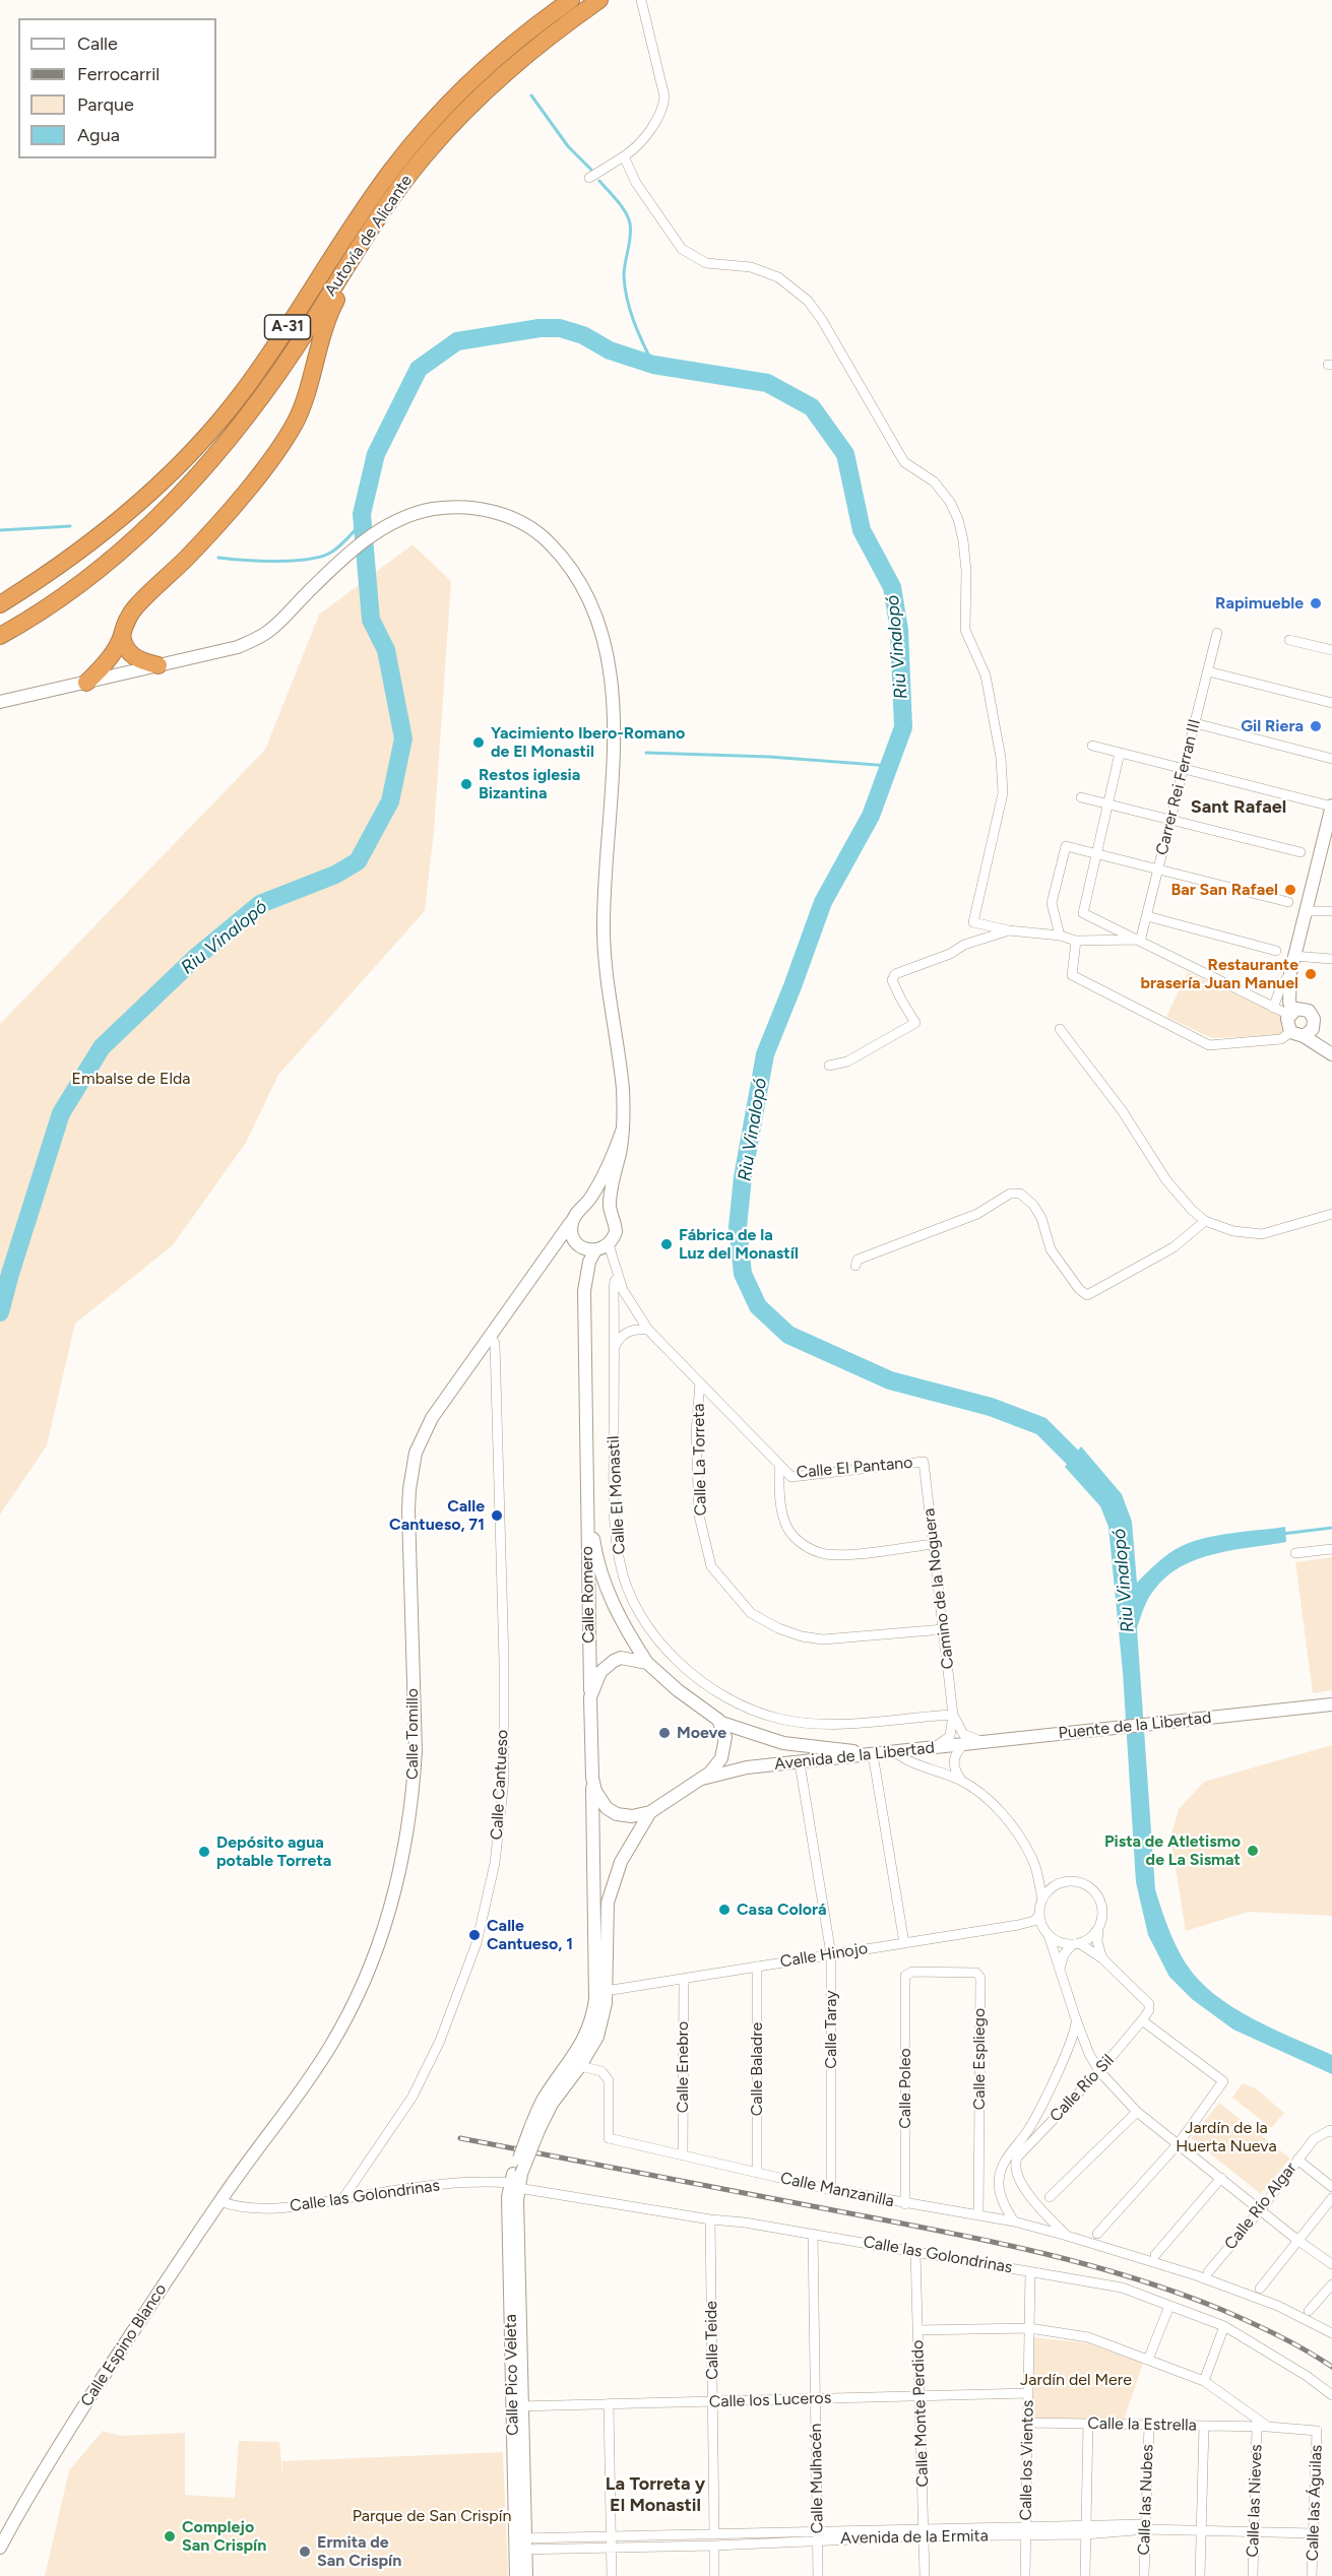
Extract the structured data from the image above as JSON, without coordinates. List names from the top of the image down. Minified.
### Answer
{"streets":{"highway":["Autovía de Alicante","A-31"],"main road":["Calle Romero","Puente de la Libertad","Calle Tomillo","Avenida de la Libertad","Calle Espino Blanco","Calle Pico Veleta"],"street":["Carrer Rei Ferran III","Calle La Torreta","Calle El Pantano","Calle El Monastil","Camino de la Noguera","Calle Cantueso","Calle Hinojo","Calle Taray","Calle Espliego","Calle Enebro","Calle Baladre","Calle Poleo","Calle Río Sil","Calle Manzanilla","Calle las Golondrinas","Calle Río Algar","Calle Teide","Calle los Luceros","Calle Monte Perdido","Calle la Estrella","Calle los Vientos","Calle Mulhacén","Calle las Nubes","Calle las Nieves","Calle las Águilas","Avenida de la Ermita"]},"crossings":[["Calle La Torreta","Calle El Pantano"],["Calle La Torreta","Camino de la Noguera"],["Calle El Pantano","Calle El Monastil"],["Calle El Pantano","Camino de la Noguera"],["Calle El Pantano","Calle Romero"],["Calle El Pantano","Calle Tomillo"],["Calle El Monastil","Camino de la Noguera"],["Calle Romero","Calle Tomillo"],["Calle Romero","Avenida de la Libertad"],["Puente de la Libertad","Avenida de la Libertad"],["Calle Tomillo","Calle Cantueso"],["Calle Tomillo","Calle las Golondrinas"],["Calle Tomillo","Calle Espino Blanco"],["Avenida de la Libertad","Calle Taray"],["Calle Cantueso","Calle las Golondrinas"],["Calle Hinojo","Calle Taray"],["Calle Hinojo","Calle Enebro"],["Calle Hinojo","Calle Baladre"],["Calle Taray","Calle Manzanilla"],["Calle Espliego","Calle Poleo"],["Calle Espliego","Calle Manzanilla"],["Calle Enebro","Calle Manzanilla"],["Calle Baladre","Calle Manzanilla"],["Calle Poleo","Calle Manzanilla"],["Calle Río Sil","Calle Manzanilla"],["Calle las Golondrinas","Calle Teide"],["Calle las Golondrinas","Calle Espino Blanco"],["Calle las Golondrinas","Calle Pico Veleta"],["Calle las Golondrinas","Calle Monte Perdido"],["Calle las Golondrinas","Calle los Vientos"],["Calle las Golondrinas","Calle Mulhacén"],["Calle Teide","Calle los Luceros"],["Calle Teide","Avenida de la Ermita"],["Calle Pico Veleta","Calle los Luceros"],["Calle Pico Veleta","Avenida de la Ermita"],["Calle los Luceros","Calle Monte Perdido"],["Calle los Luceros","Calle los Vientos"],["Calle los Luceros","Calle Mulhacén"],["Calle Monte Perdido","Avenida de la Ermita"],["Calle la Estrella","Calle los Vientos"],["Calle la Estrella","Calle las Nubes"],["Calle la Estrella","Calle las Nieves"],["Calle la Estrella","Calle las Águilas"],["Calle los Vientos","Avenida de la Ermita"],["Calle Mulhacén","Avenida de la Ermita"],["Calle las Nubes","Avenida de la Ermita"],["Calle las Nieves","Avenida de la Ermita"],["Calle las Águilas","Avenida de la Ermita"]],"districts":["Sant Rafael","La Torreta y El Monastil"],"water":["Riu Vinalopó"],"parks":["Embalse de Elda","Jardín de la Huerta Nueva","Jardín del Mere","Parque de San Crispín"],"places":["Rapimueble","Gil Riera","Yacimiento Ibero-Romano de El Monastil","Restos iglesia Bizantina","Bar San Rafael","Restaurante brasería Juan Manuel","Fábrica de la Luz del Monastíl","Calle Cantueso, 71","Moeve","Pista de Atletismo de La Sismat","Depósito agua potable Torreta","Casa Colorá","Calle Cantueso, 1","Complejo San Crispín","Ermita de San Crispín"],"legend":["Calle","Ferrocarril","Parque","Agua"]}
